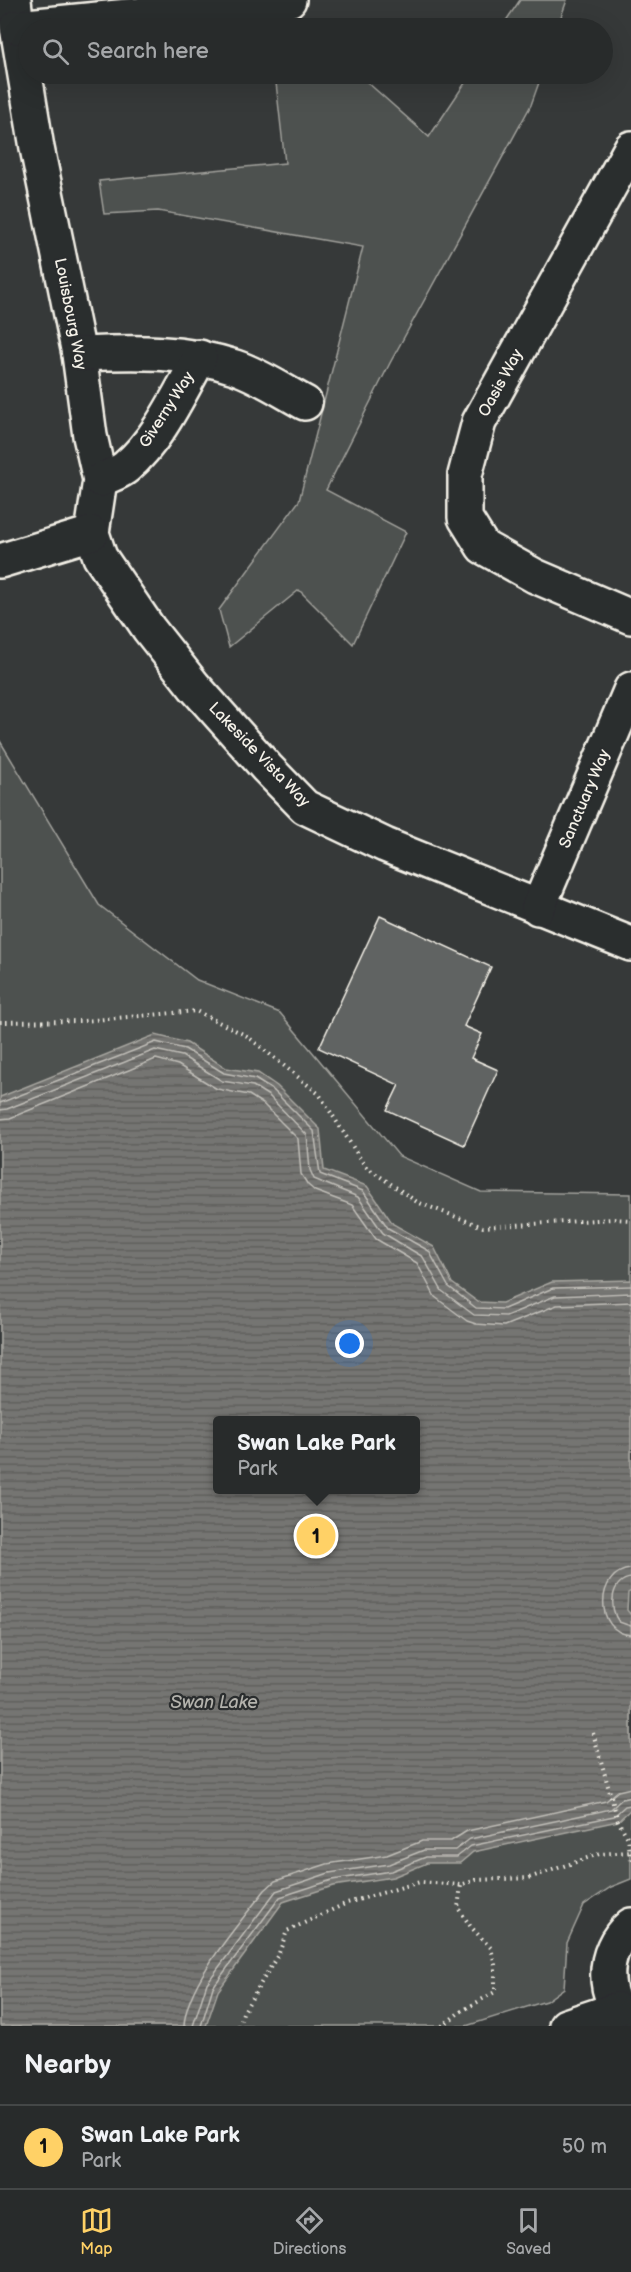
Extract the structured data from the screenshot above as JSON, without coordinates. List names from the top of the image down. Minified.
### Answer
{"streets":{"street":["Louisbourg Way","Oasis Way","Giverny Way","Lakeside Vista Way","Sanctuary Way"]},"crossings":[["Louisbourg Way","Giverny Way"],["Louisbourg Way","Lakeside Vista Way"],["Lakeside Vista Way","Sanctuary Way"]],"water":["Swan Lake"],"page":{"search":"Search here","popup":["Swan Lake Park","Park"],"pins":"1","heading":"Nearby","list":[{"mark":"1","name":"Swan Lake Park","note":"Park","value":"50 m"}],"nav":["Map","Directions","Saved"]}}
